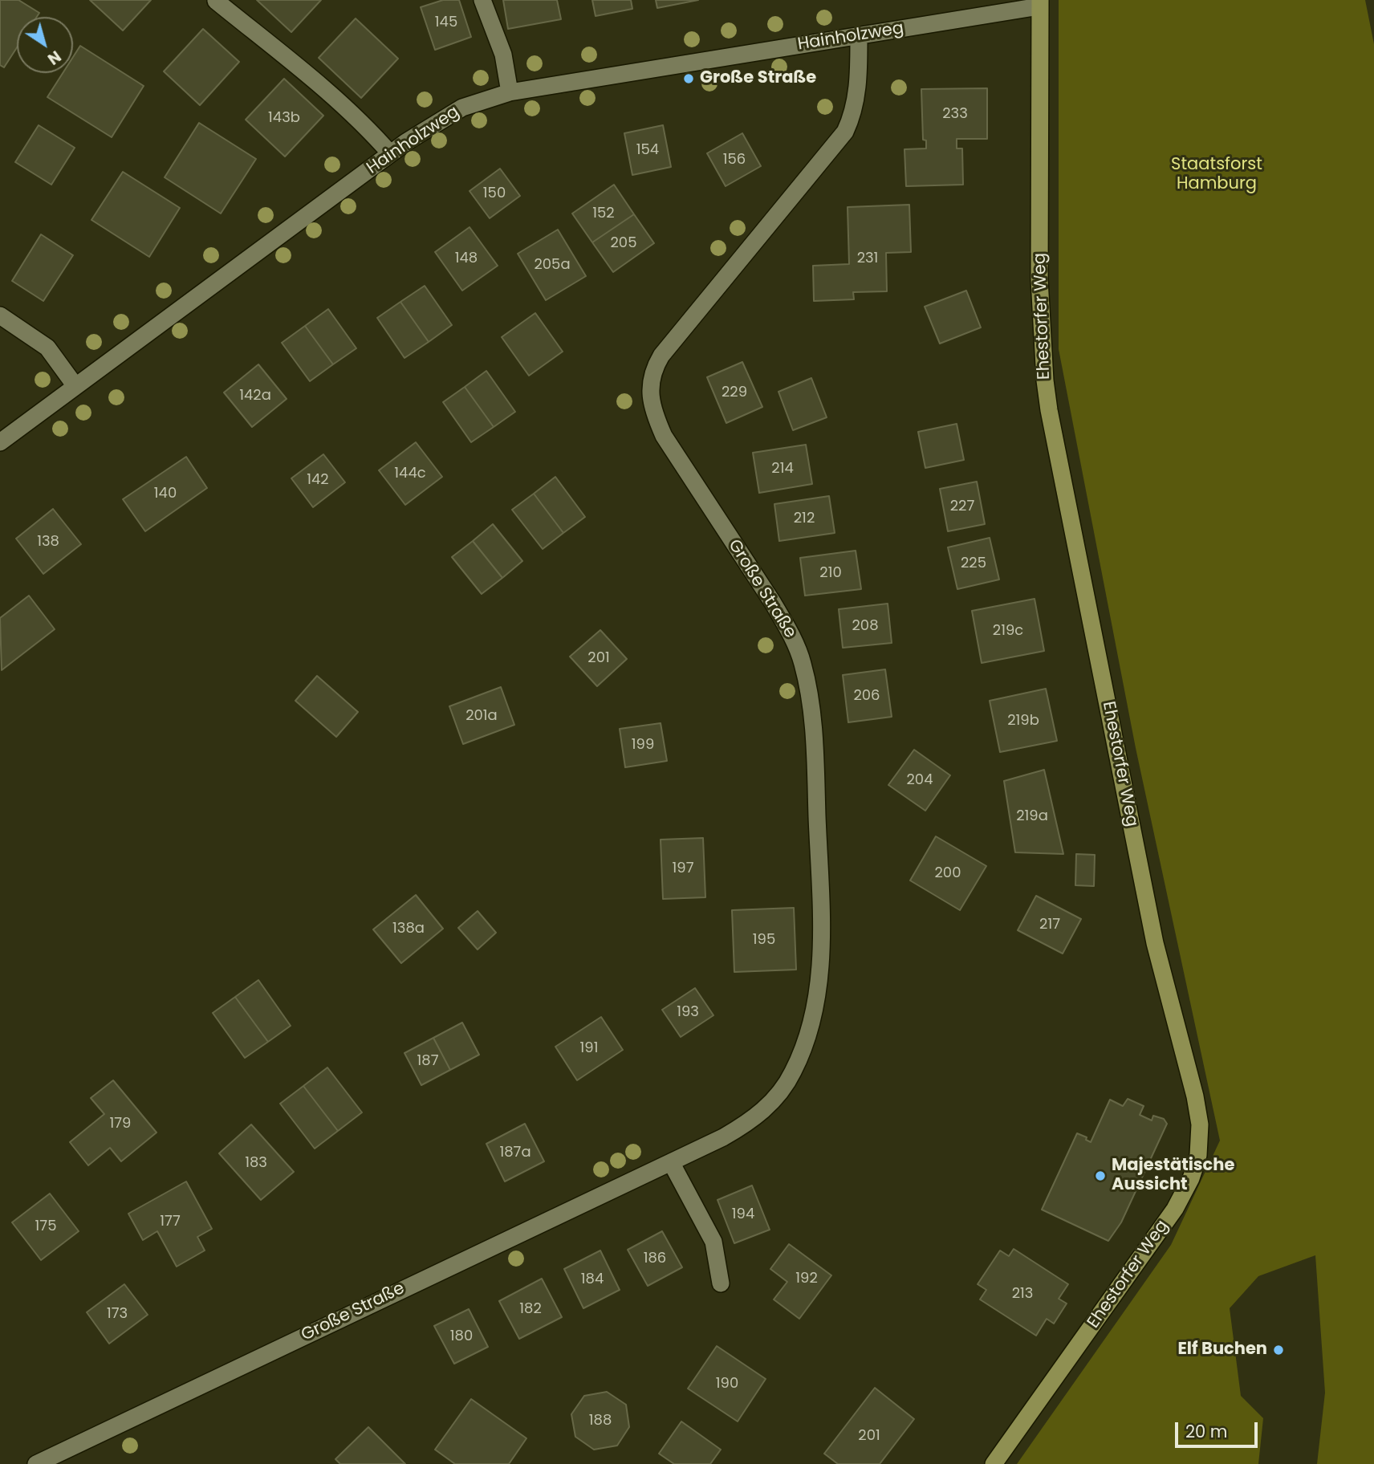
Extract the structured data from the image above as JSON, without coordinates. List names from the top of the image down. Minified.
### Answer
{"streets":{"main road":["Ehestorfer Weg"],"street":["Hainholzweg","Große Straße"]},"crossings":[["Hainholzweg","Ehestorfer Weg"],["Hainholzweg","Große Straße"]],"parks":["Staatsforst Hamburg"],"places":["Große Straße","Majestätische Aussicht","Elf Buchen"],"house_numbers":["145","233","143b","154","156","150","152","205","148","231","205a","229","142a","214","144c","142","140","227","212","138","225","210","208","219c","201","206","201a","219b","199","204","219a","197","200","217","138a","195","193","191","187","179","187a","183","194","177","175","186","192","184","213","182","173","180","190","188","201"],"scale_bar":"20 m","north":"bottom right"}
